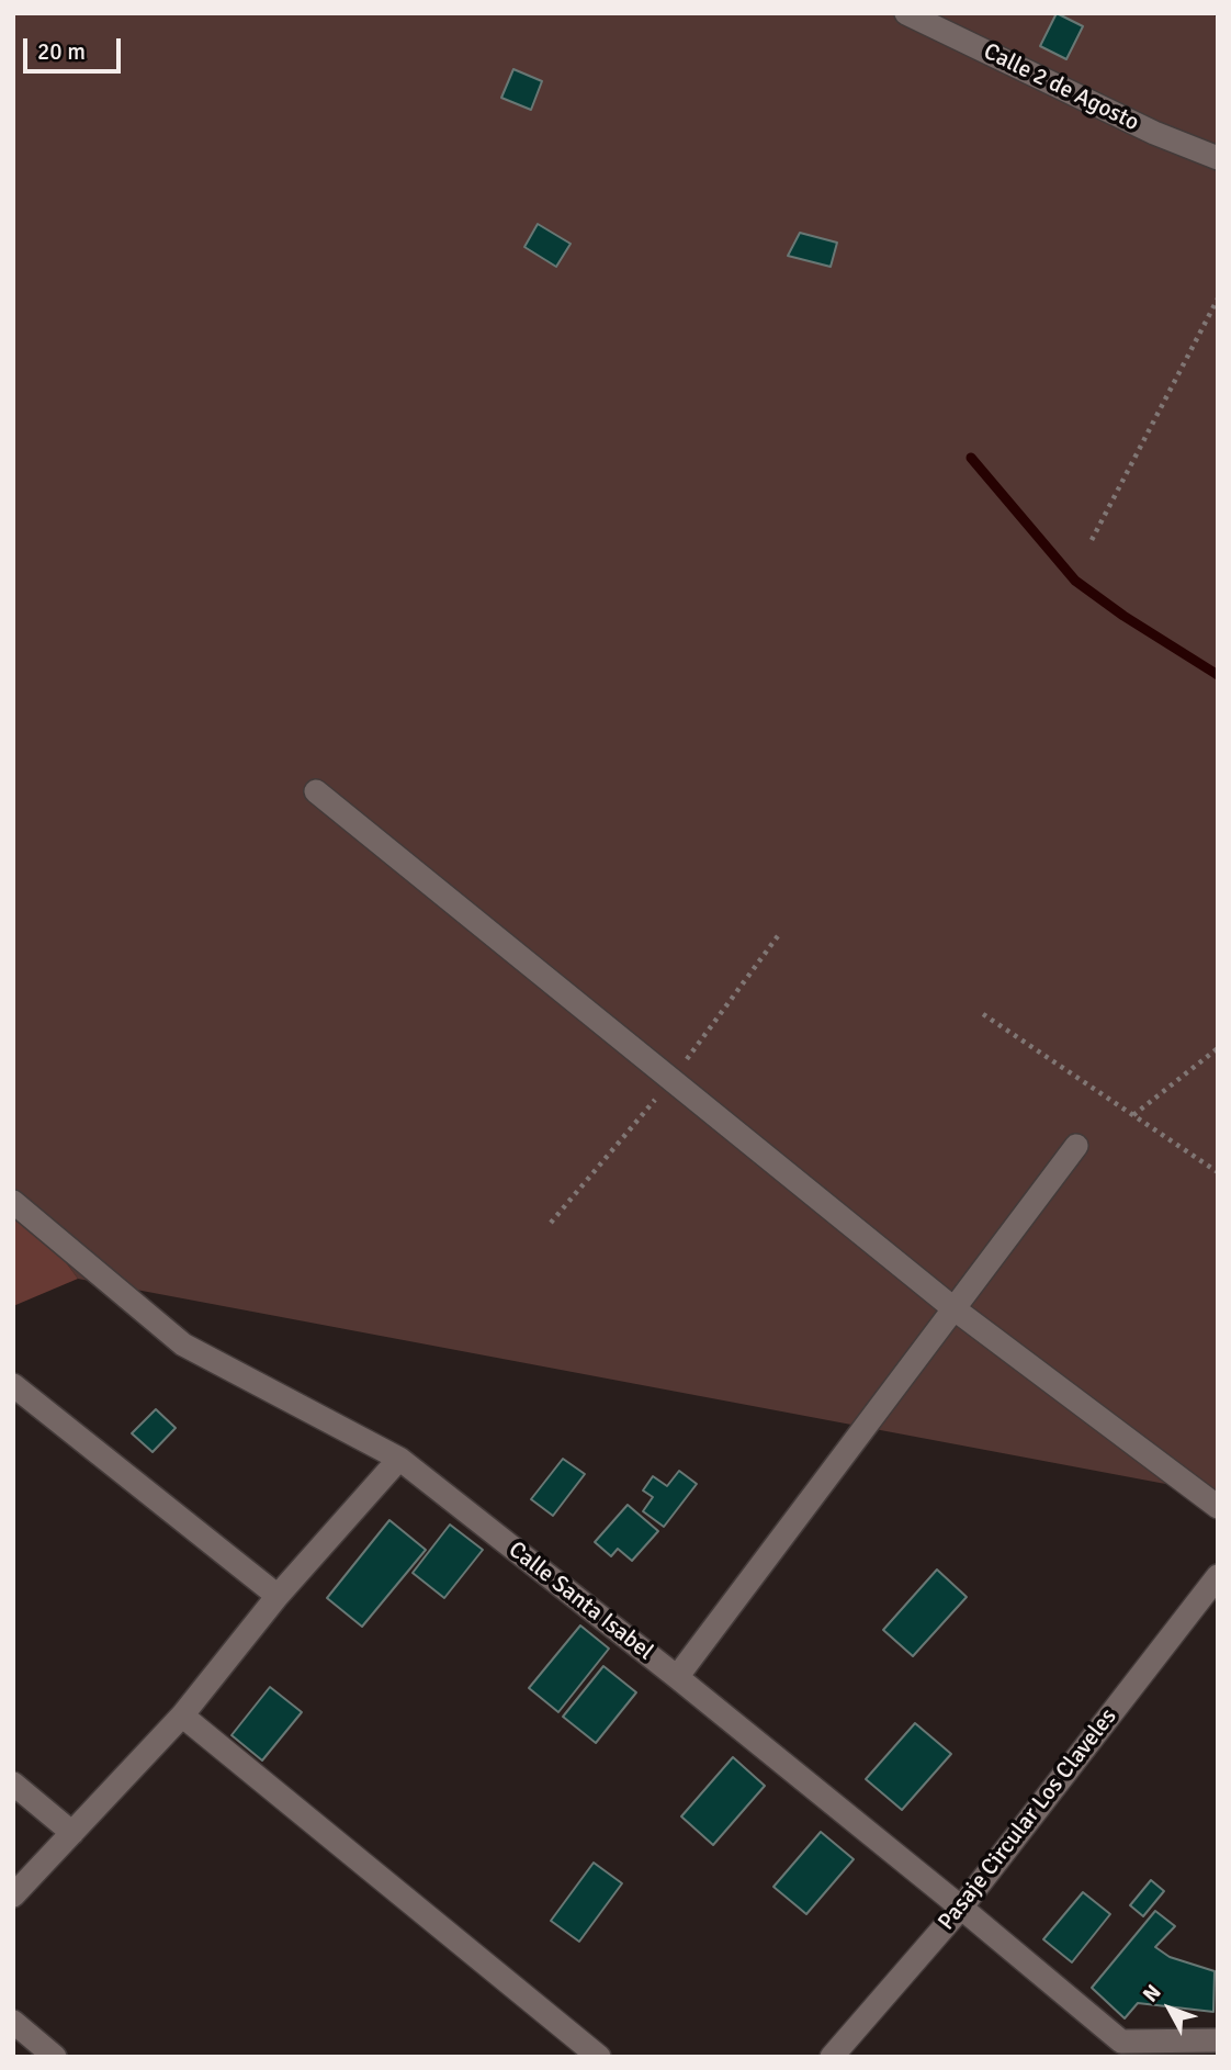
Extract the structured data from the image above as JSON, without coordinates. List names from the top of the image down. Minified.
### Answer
{"streets":{"street":["Calle 2 de Agosto","Calle Santa Isabel","Pasaje Circular Los Claveles"]},"crossings":[["Calle Santa Isabel","Pasaje Circular Los Claveles"]],"scale_bar":"20 m","north":"top left"}
